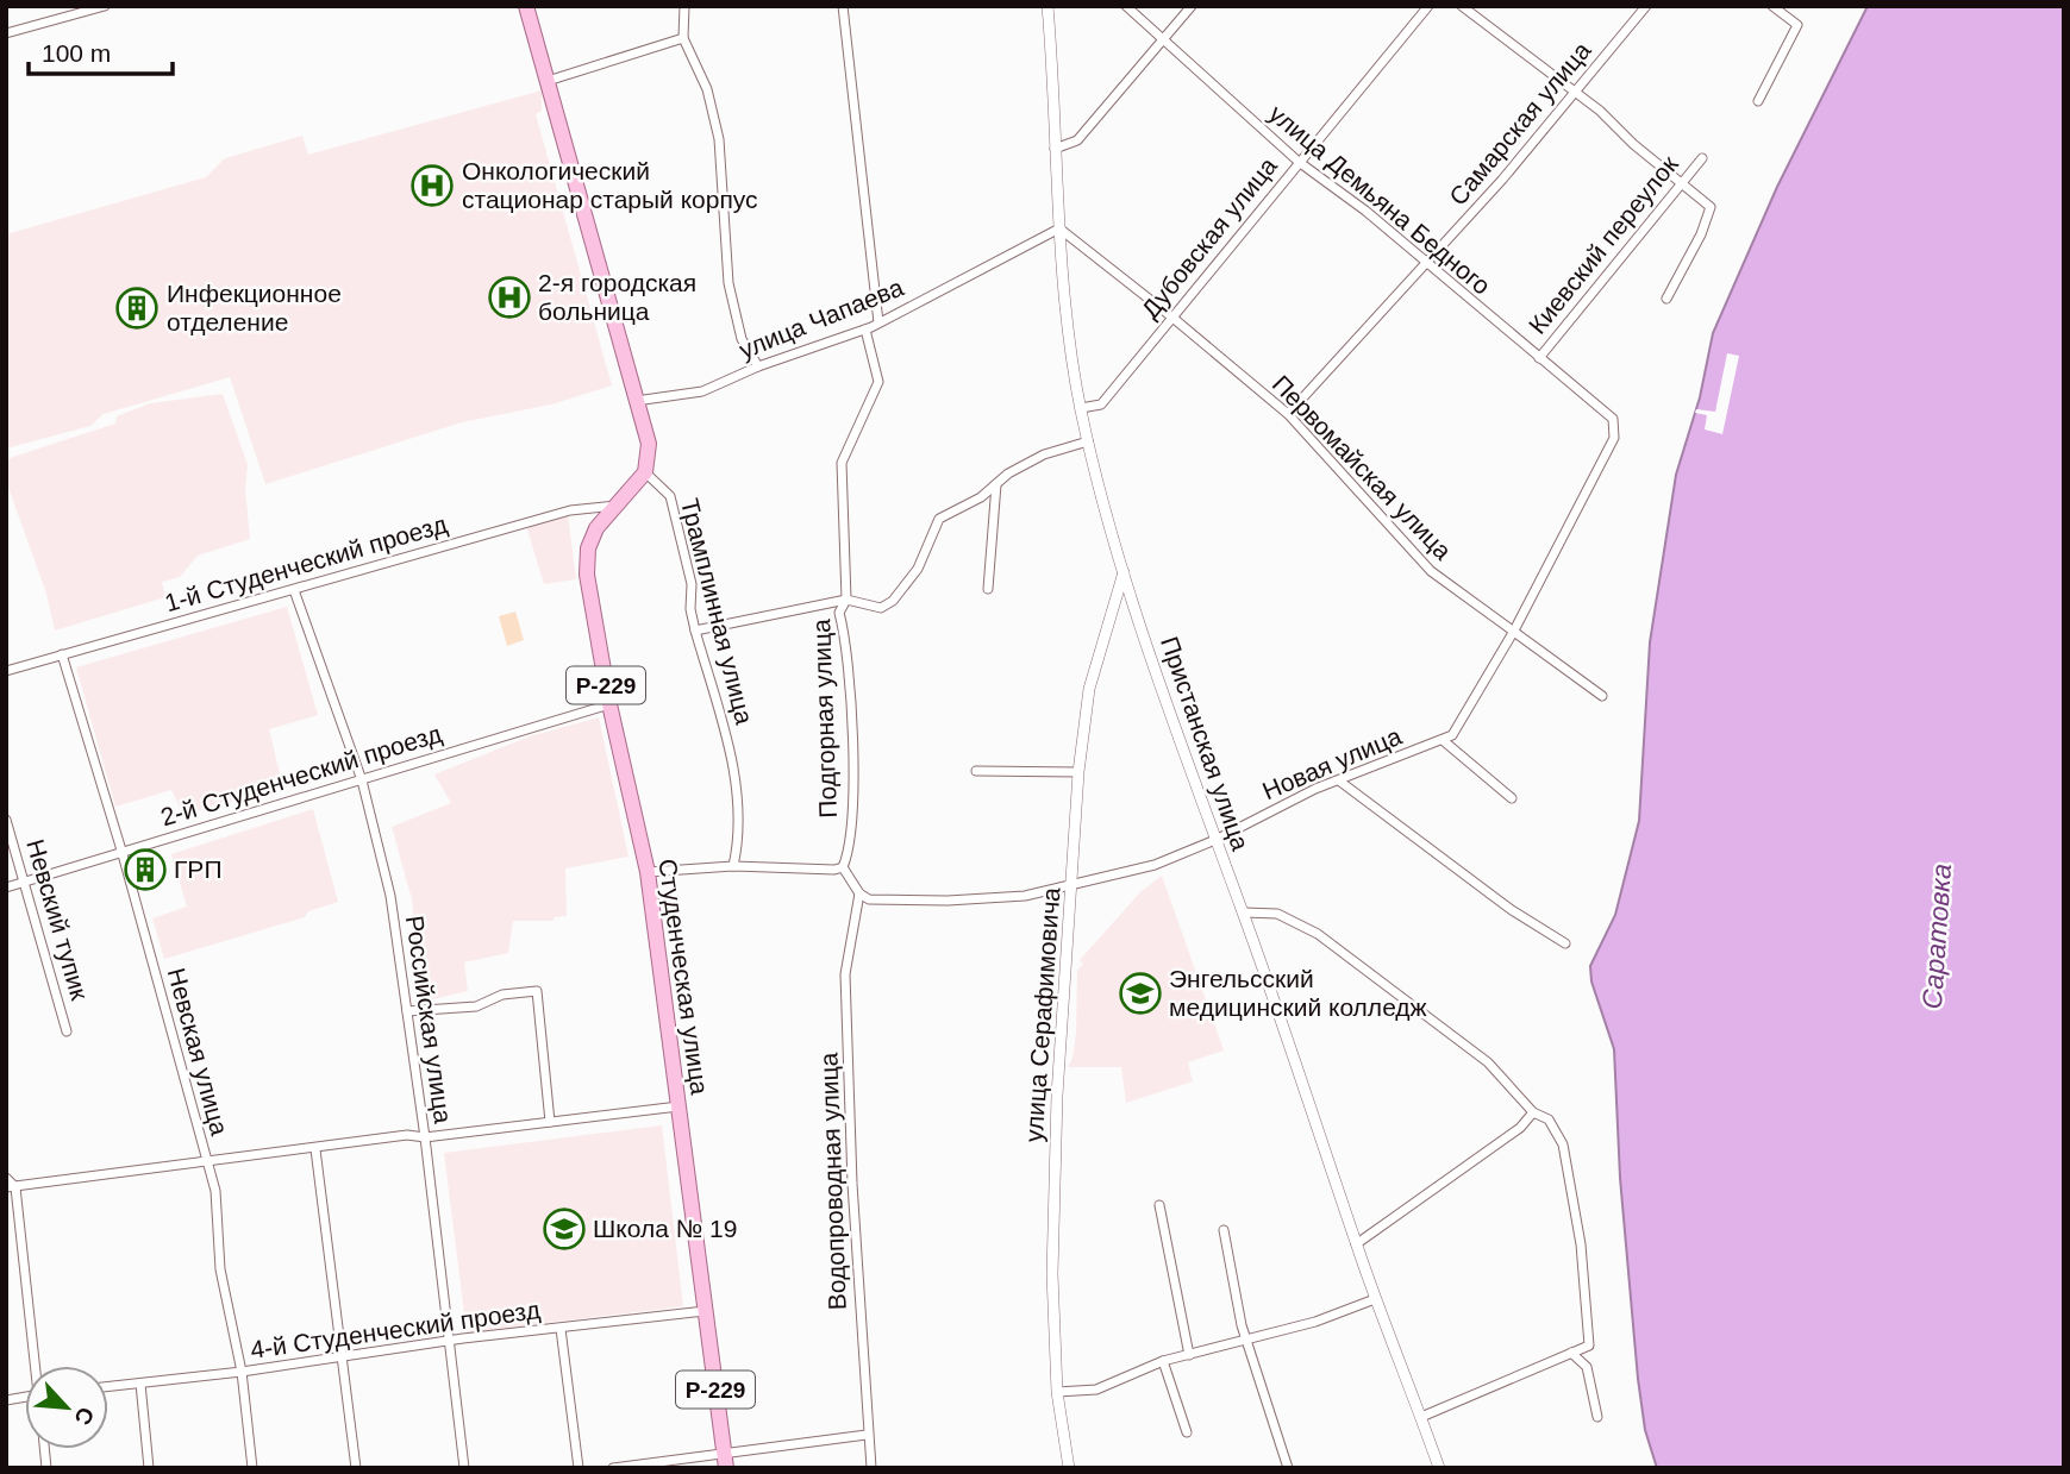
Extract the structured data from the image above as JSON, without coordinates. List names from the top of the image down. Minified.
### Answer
{"streets":{"main road":["Р-229","Студенческая улица"],"street":["Самарская улица","улица Демьяна Бедного","Дубовская улица","Киевский переулок","улица Чапаева","Первомайская улица","1-й Студенческий проезд","Трамплинная улица","Подгорная улица","Пристанская улица","Новая улица","2-й Студенческий проезд","Невский тупик","улица Серафимовича","Российская улица","Невская улица","Водопроводная улица","4-й Студенческий проезд"]},"crossings":[["Самарская улица","улица Демьяна Бедного"],["Самарская улица","Первомайская улица"],["улица Демьяна Бедного","Дубовская улица"],["улица Демьяна Бедного","Киевский переулок"],["улица Демьяна Бедного","Новая улица"],["Дубовская улица","Первомайская улица"],["Дубовская улица","Пристанская улица"],["улица Чапаева","Первомайская улица"],["улица Чапаева","Подгорная улица"],["улица Чапаева","Пристанская улица"],["Первомайская улица","Пристанская улица"],["Первомайская улица","Новая улица"],["1-й Студенческий проезд","Р-229"],["1-й Студенческий проезд","Студенческая улица"],["1-й Студенческий проезд","Российская улица"],["1-й Студенческий проезд","Невская улица"],["Трамплинная улица","Р-229"],["Р-229","Студенческая улица"],["Пристанская улица","Новая улица"],["Пристанская улица","улица Серафимовича"],["Новая улица","улица Серафимовича"],["Новая улица","Водопроводная улица"],["2-й Студенческий проезд","Невский тупик"],["2-й Студенческий проезд","Студенческая улица"],["2-й Студенческий проезд","Российская улица"],["2-й Студенческий проезд","Невская улица"],["Студенческая улица","4-й Студенческий проезд"],["Российская улица","4-й Студенческий проезд"],["Невская улица","4-й Студенческий проезд"]],"water":["Саратовка"],"places":{"hospital":["Онкологический стационар старый корпус","2-я городская больница"],"building":["Инфекционное отделение","ГРП"],"school or university":["Энгельсский медицинский колледж","Школа № 19"]},"scale_bar":"100 m","north":"bottom right"}
